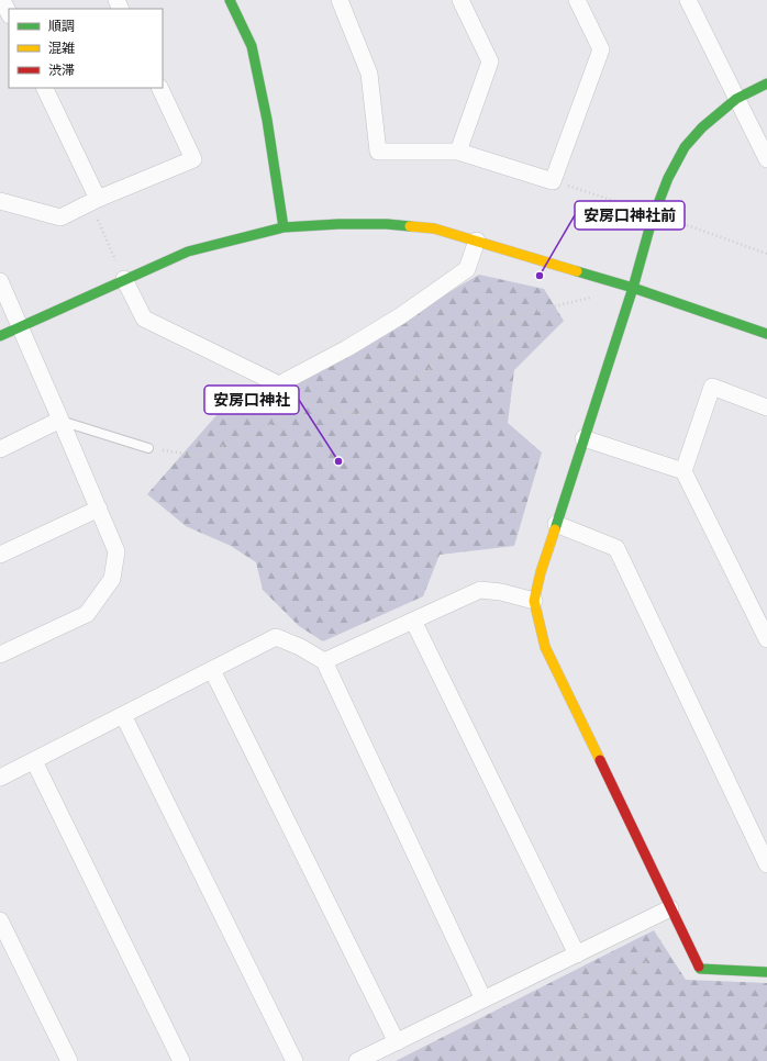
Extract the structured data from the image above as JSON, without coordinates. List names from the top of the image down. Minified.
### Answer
{"places":["安房口神社前","安房口神社"],"legend":["順調","混雑","渋滞"]}
